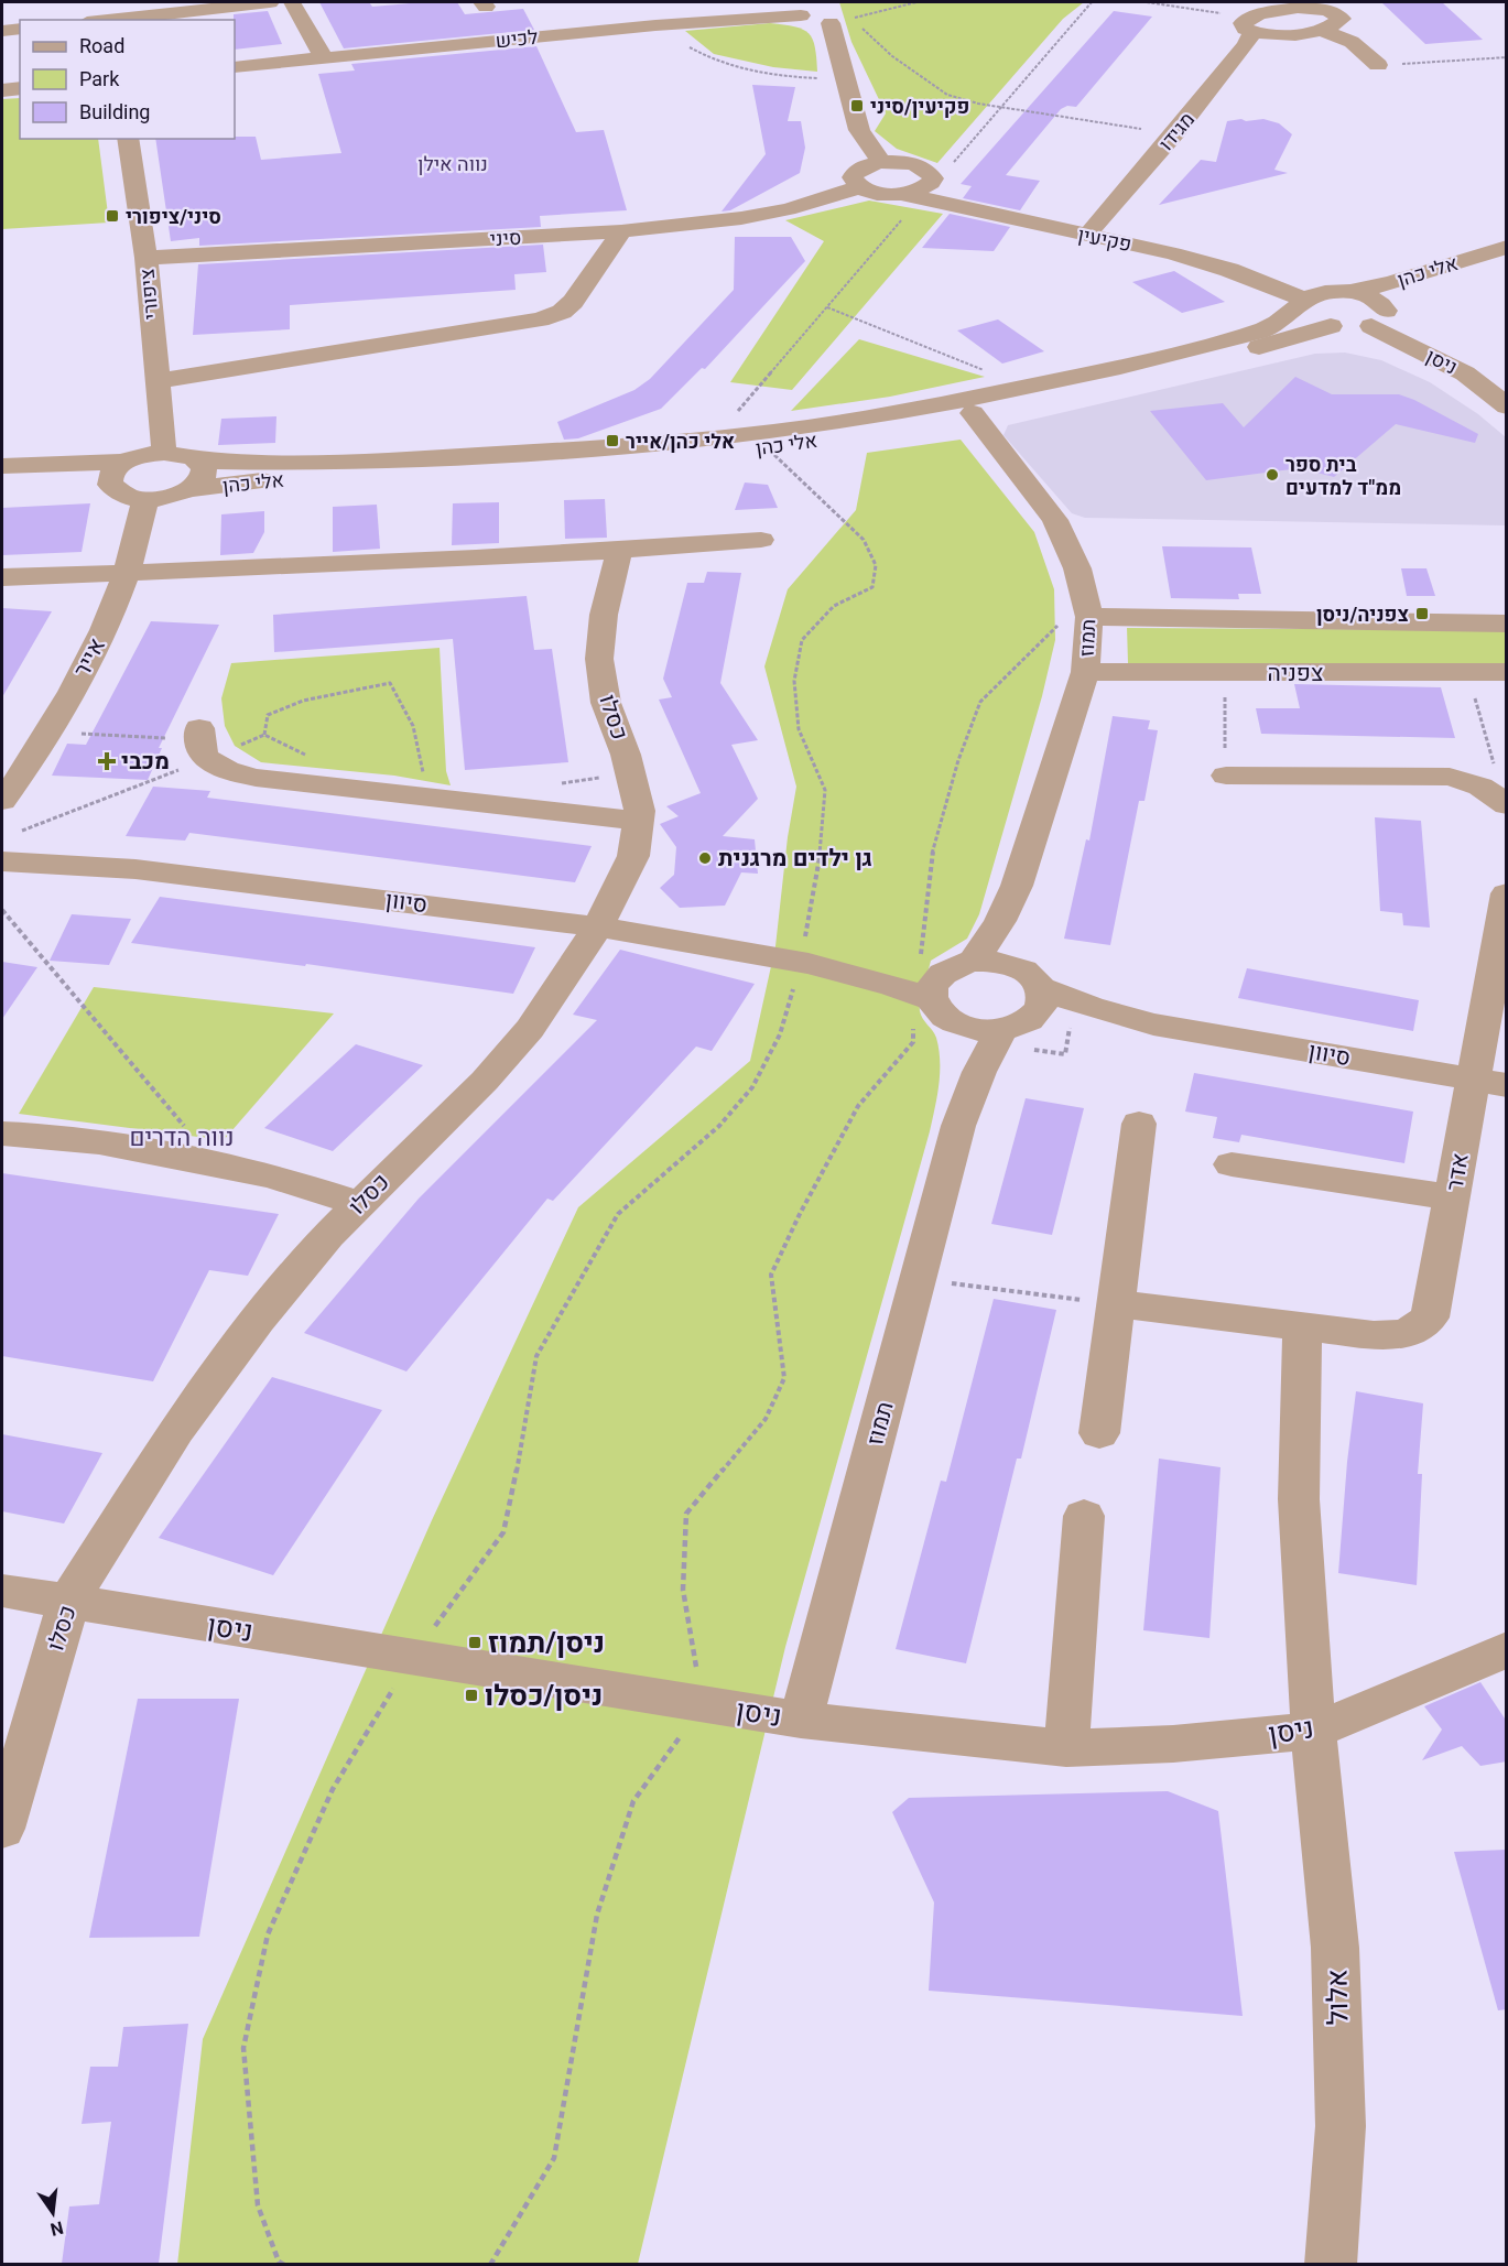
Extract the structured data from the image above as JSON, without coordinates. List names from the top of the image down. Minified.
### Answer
{"streets":{"street":["לכיש","מגידו","סיני","פקיעין","אלי כהן","ציפורי","ניסן","תמוז","אייר","צפניה","כסלו","סיוון","אדר","אלול"]},"crossings":[["מגידו","פקיעין"],["סיני","ציפורי"],["פקיעין","אלי כהן"],["פקיעין","ניסן"],["אלי כהן","ציפורי"],["אלי כהן","ניסן"],["אלי כהן","תמוז"],["אלי כהן","אייר"],["ניסן","תמוז"],["ניסן","כסלו"],["ניסן","אלול"],["תמוז","צפניה"],["תמוז","סיוון"],["כסלו","סיוון"],["סיוון","אדר"]],"districts":["נווה אילן","נווה הדרים"],"places":{"transit":["פקיעין/סיני","סיני/ציפורי","אלי כהן/אייר","צפניה/ניסן","ניסן/תמוז","ניסן/כסלו"],"other":["בית ספר ממ\"ד למדעים","גן ילדים מרגנית"],"health":["מכבי"]},"legend":["Road","Park","Building"],"north":"bottom"}
